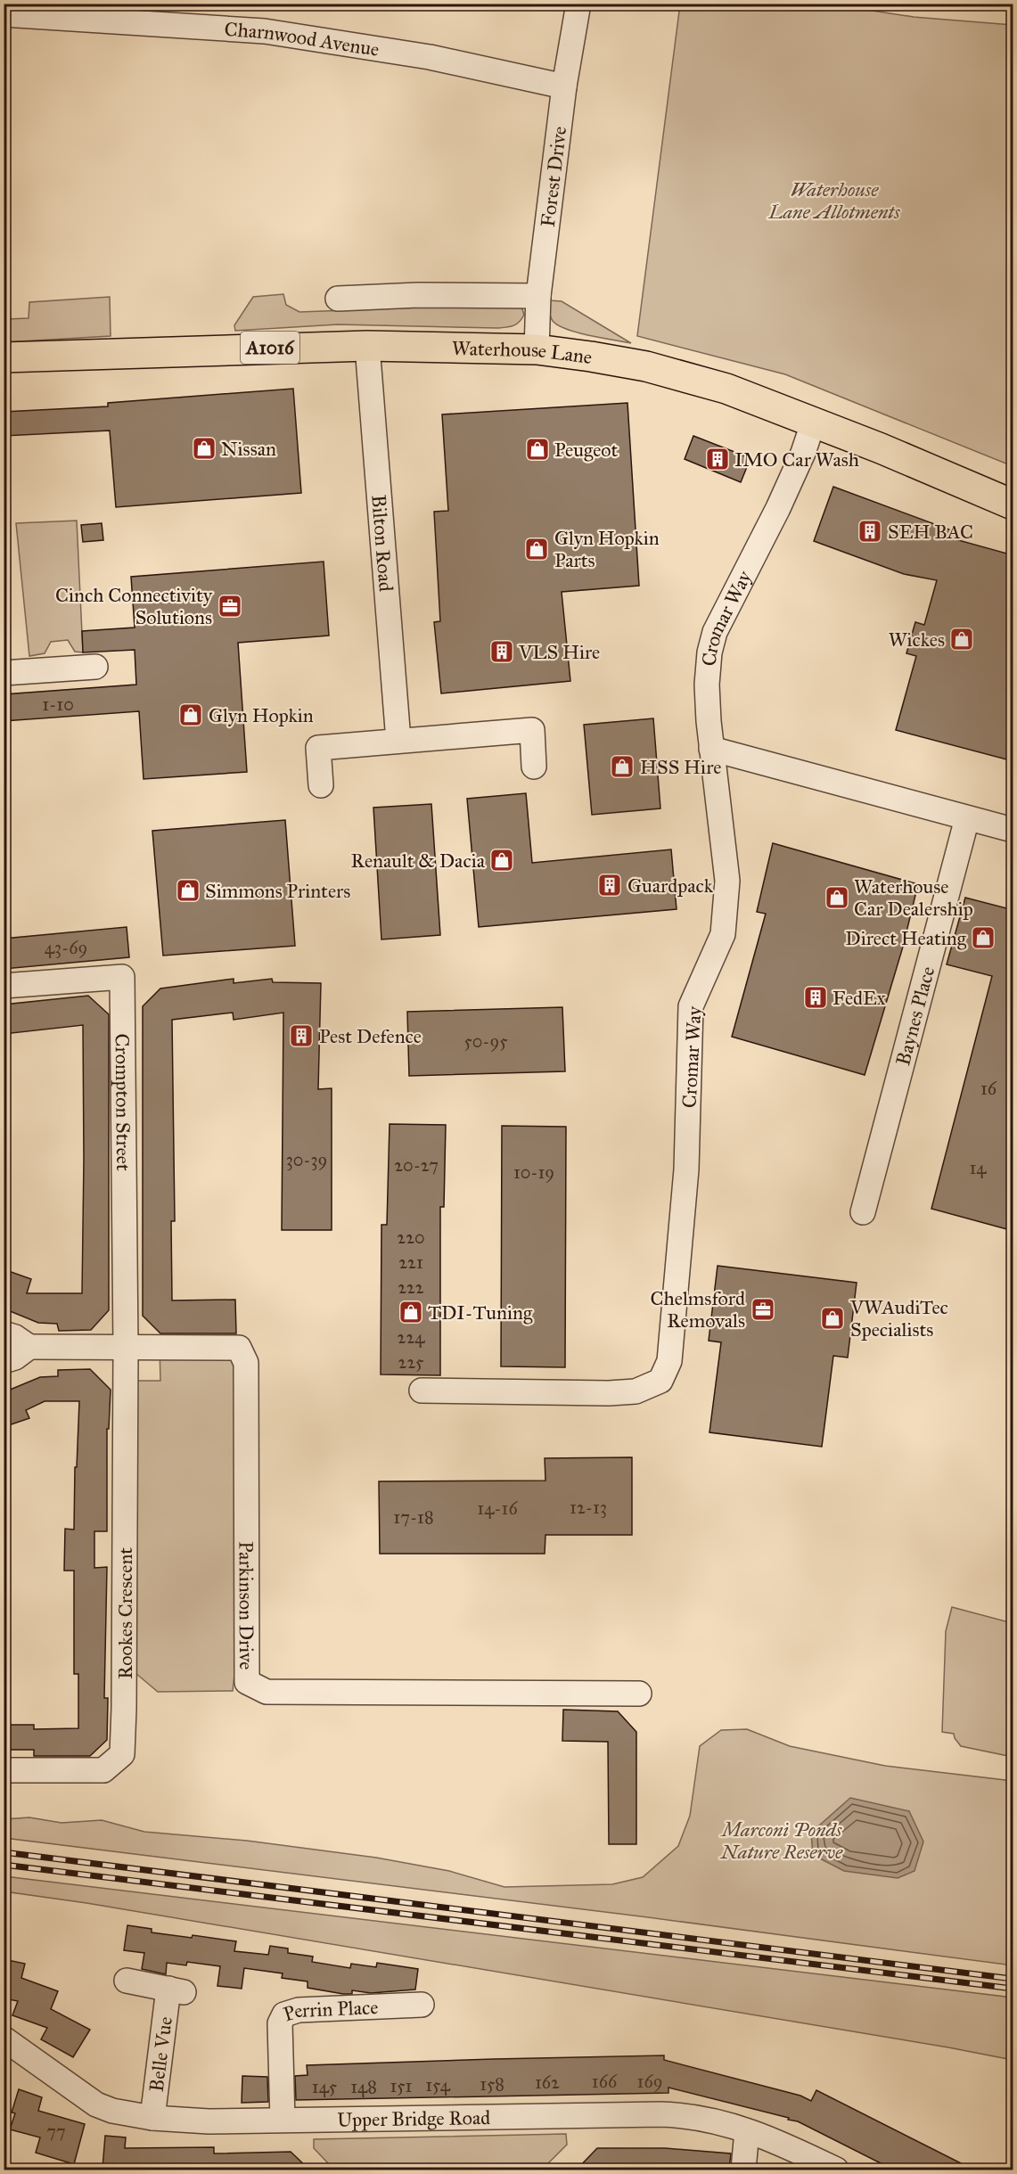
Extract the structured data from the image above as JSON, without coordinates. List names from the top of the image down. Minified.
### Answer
{"streets":{"main road":["A1016","Waterhouse Lane"],"street":["Charnwood Avenue","Forest Drive","Bilton Road","Cromar Way","Baynes Place","Crompton Street","Parkinson Drive","Rookes Crescent","Perrin Place","Belle Vue","Upper Bridge Road"]},"crossings":[["Charnwood Avenue","Forest Drive"],["Forest Drive","Waterhouse Lane"],["Waterhouse Lane","Bilton Road"],["Waterhouse Lane","Cromar Way"],["Crompton Street","Parkinson Drive"],["Crompton Street","Rookes Crescent"],["Parkinson Drive","Rookes Crescent"],["Perrin Place","Upper Bridge Road"],["Belle Vue","Upper Bridge Road"]],"parks":["Waterhouse Lane Allotments","Marconi Ponds Nature Reserve"],"places":{"shop":["Nissan","Peugeot","Glyn Hopkin Parts","Wickes","Glyn Hopkin","HSS Hire","Renault & Dacia","Simmons Printers","Waterhouse Car Dealership","Direct Heating","TDI-Tuning","VWAudiTec Specialists"],"building":["IMO Car Wash","SEH BAC","VLS Hire","Guardpack","FedEx","Pest Defence"],"office":["Cinch Connectivity Solutions","Chelmsford Removals"]},"house_numbers":["1-10","43-69","50-95","16","30-39","20-27","14","10-19","220","221","222","224","225","12-13","14-16","17-18","166","169","162","158","154","151","145","148","77"]}
